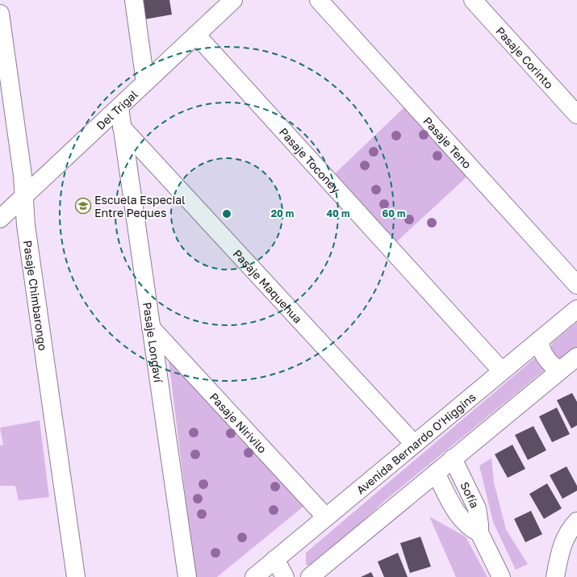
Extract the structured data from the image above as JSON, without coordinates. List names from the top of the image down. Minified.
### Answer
{"streets":{"street":["Pasaje Corinto","Del Trigal","Pasaje Teno","Pasaje Toconey","Pasaje Maquehua","Pasaje Chimbarongo","Pasaje Longaví","Pasaje Nirivilo","Avenida Bernardo O'Higgins","Sofía"]},"crossings":[["Del Trigal","Pasaje Toconey"],["Del Trigal","Pasaje Chimbarongo"],["Del Trigal","Pasaje Longaví"],["Pasaje Toconey","Avenida Bernardo O'Higgins"],["Pasaje Maquehua","Pasaje Longaví"],["Pasaje Maquehua","Avenida Bernardo O'Higgins"],["Pasaje Longaví","Pasaje Nirivilo"],["Pasaje Nirivilo","Avenida Bernardo O'Higgins"]],"places":{"school or university":["Escuela Especial Entre Peques"]},"rings":["20 m","40 m","60 m"]}
